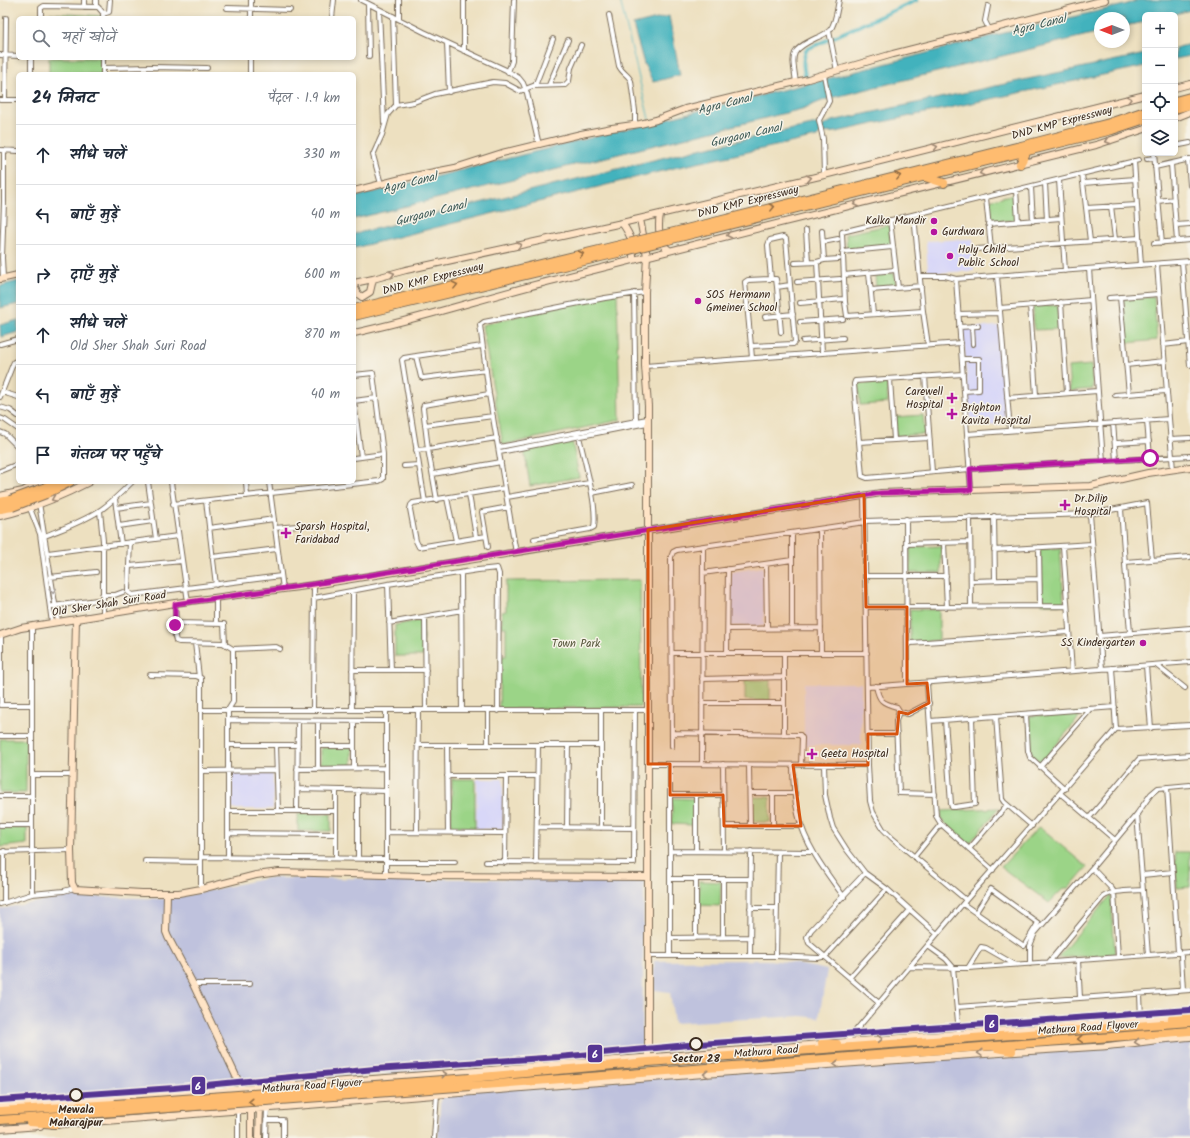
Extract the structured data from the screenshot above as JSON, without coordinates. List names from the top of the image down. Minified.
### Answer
{"streets":{"highway":["DND KMP Expressway","Mathura Road Flyover","Mathura Road"],"street":["Old Sher Shah Suri Road"]},"crossings":[["Mathura Road Flyover","Mathura Road"]],"water":["Agra Canal","Gurgaon Canal"],"parks":["Town Park"],"places":{"other":["Kalka Mandir","Gurdwara","Holy Child Public School","SOS Hermann Gmeiner School","SS Kindergarten","Sector 28","Mewala Maharajpur"],"health":["Carewell Hospital","Brighton Kavita Hospital","Dr.Dilip Hospital","Sparsh Hospital, Faridabad","Geeta Hospital"]},"lines":["transit line 6"],"north":"left","page":{"map_buttons":["+","−"],"search":"यहाँ खोजें","heading":["24 मिनट","पैदल · 1.9 km"],"list":[["सीधे चलें","330 m"],["बाएँ मुड़ें","40 m"],["दाएँ मुड़ें","600 m"],["सीधे चलें","Old Sher Shah Suri Road","870 m"],["बाएँ मुड़ें","40 m"],"गंतव्य पर पहुँचे"]}}
